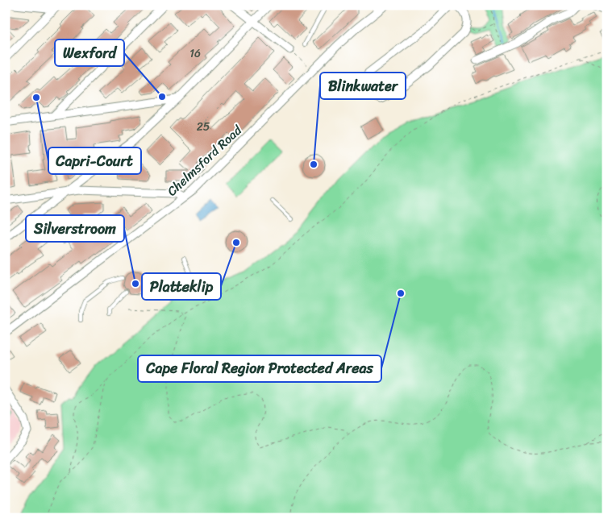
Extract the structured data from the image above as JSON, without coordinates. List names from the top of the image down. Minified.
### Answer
{"streets":{"street":["Chelmsford Road"]},"places":["Wexford","Capri-Court","Blinkwater","Platteklip","Silverstroom","Cape Floral Region Protected Areas"],"house_numbers":["16","25"]}
